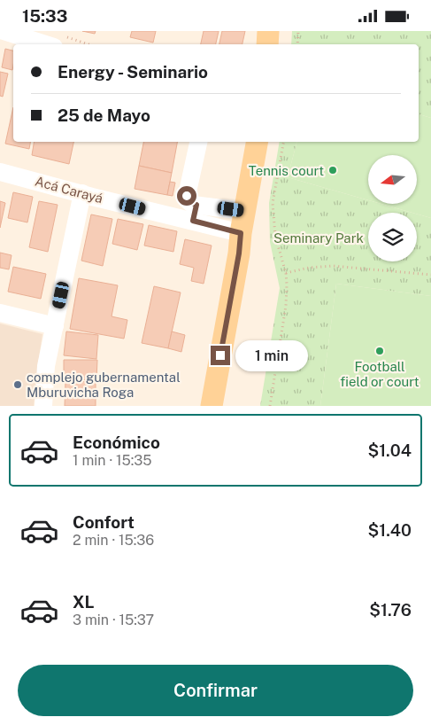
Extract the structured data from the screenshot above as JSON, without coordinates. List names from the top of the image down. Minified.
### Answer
{"streets":{"street":["Acá Carayá"]},"parks":["Seminary Park"],"places":["Tennis court","Football field or court","complejo gubernamental Mburuvicha Roga"],"north":"left","page":{"status":"15:33","banner":["Energy - Seminario","25 de Mayo"],"bubble":"1 min","list":[{"name":"Económico","note":"1 min · 15:35","value":"$1.04"},{"name":"Confort","note":"2 min · 15:36","value":"$1.40"},{"name":"XL","note":"3 min · 15:37","value":"$1.76"}],"buttons":"Confirmar"}}
